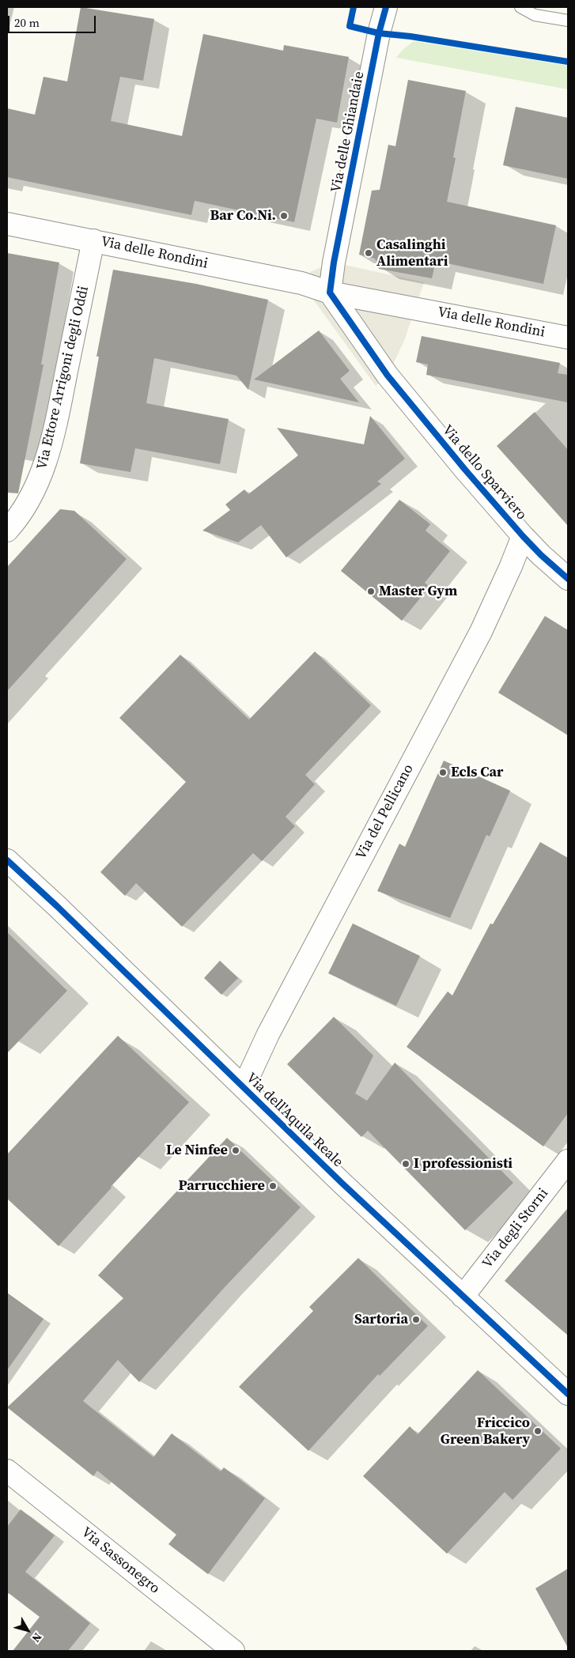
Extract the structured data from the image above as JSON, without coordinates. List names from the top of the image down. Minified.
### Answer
{"streets":{"street":["Via delle Ghiandaie","Via delle Rondini","Via Ettore Arrigoni degli Oddi","Via dello Sparviero","Via del Pellicano","Via dell'Aquila Reale","Via degli Storni","Via Sassonegro"]},"crossings":[["Via delle Ghiandaie","Via delle Rondini"],["Via delle Ghiandaie","Via dello Sparviero"],["Via delle Rondini","Via Ettore Arrigoni degli Oddi"],["Via delle Rondini","Via dello Sparviero"],["Via dello Sparviero","Via del Pellicano"],["Via del Pellicano","Via dell'Aquila Reale"],["Via dell'Aquila Reale","Via degli Storni"]],"places":["Bar Co.Ni.","Casalinghi Alimentari","Master Gym","Ecls Car","Le Ninfee","I professionisti","Parrucchiere","Sartoria","Friccico Green Bakery"],"scale_bar":"20 m","north":"bottom right"}
